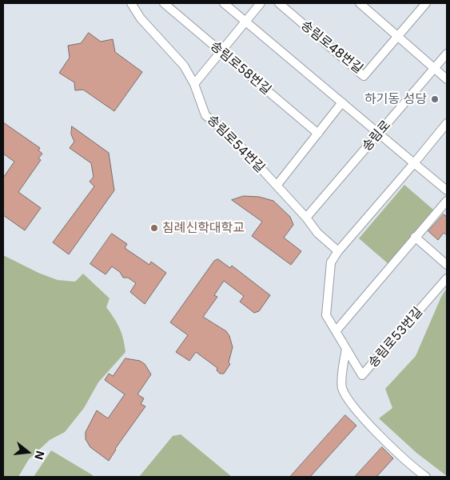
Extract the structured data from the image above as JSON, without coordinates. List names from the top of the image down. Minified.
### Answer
{"streets":{"street":["송림로48번길","송림로58번길","송림로","송림로54번길","송림로53번길"]},"crossings":[["송림로58번길","송림로54번길"],["송림로","송림로54번길"]],"places":["하기동 성당","침례신학대학교"],"north":"right"}
